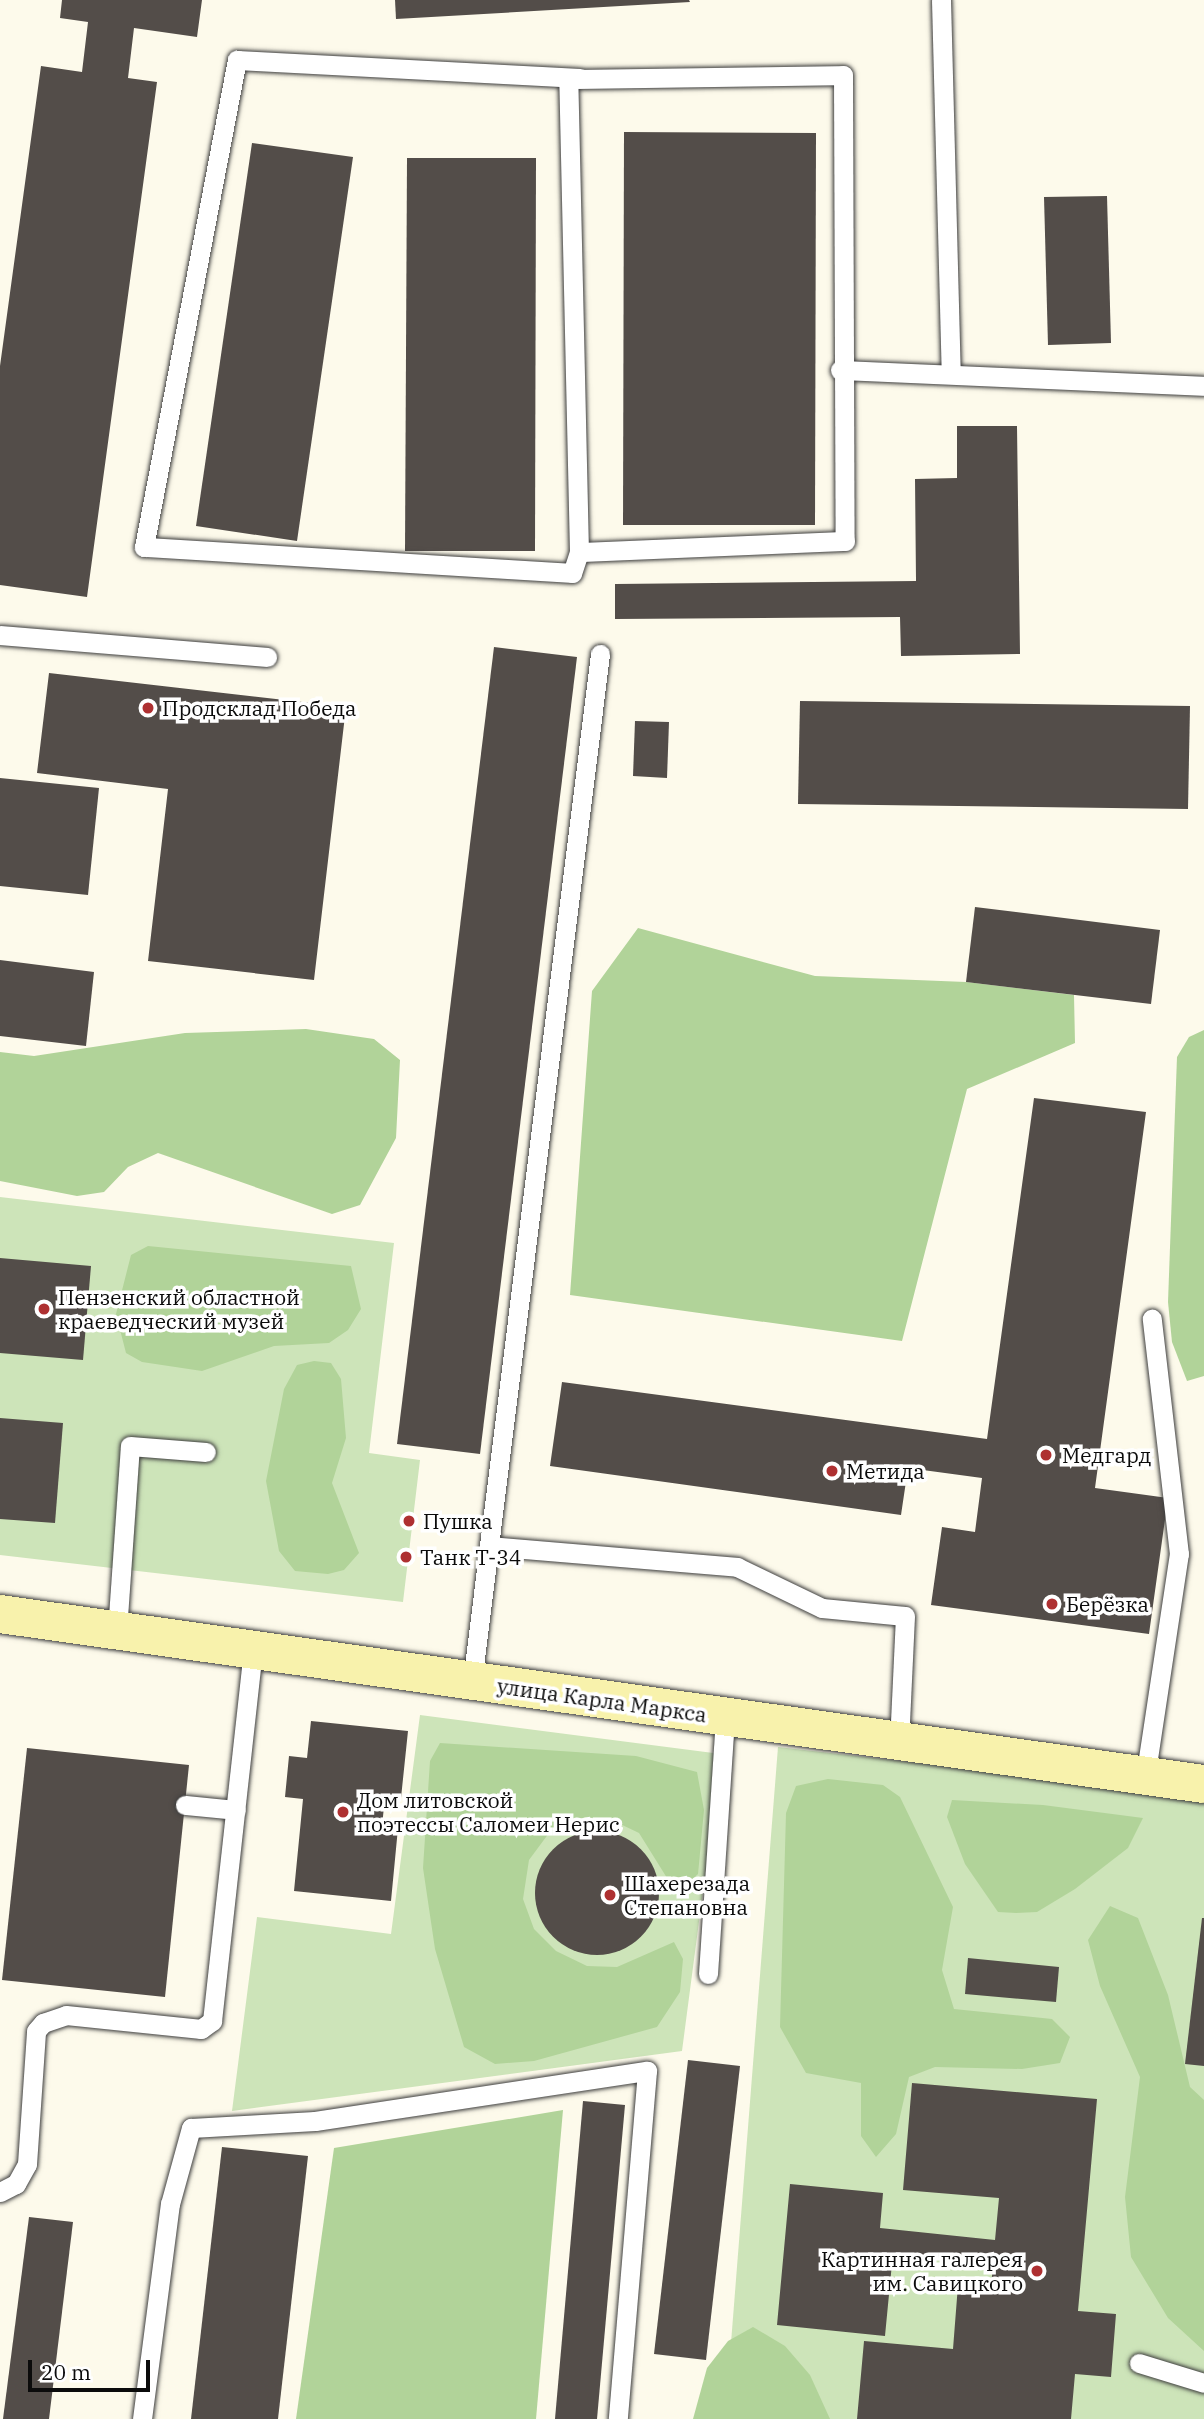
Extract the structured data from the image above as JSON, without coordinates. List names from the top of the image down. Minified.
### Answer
{"streets":{"street":["улица Карла Маркса"]},"places":["Продсклад Победа","Пензенский областной краеведческий музей","Медгард","Метида","Пушка","Танк Т-34","Берёзка","Дом литовской поэтессы Саломеи Нерис","Шахерезада Степановна","Картинная галерея им. Савицкого"],"scale_bar":"20 m"}
